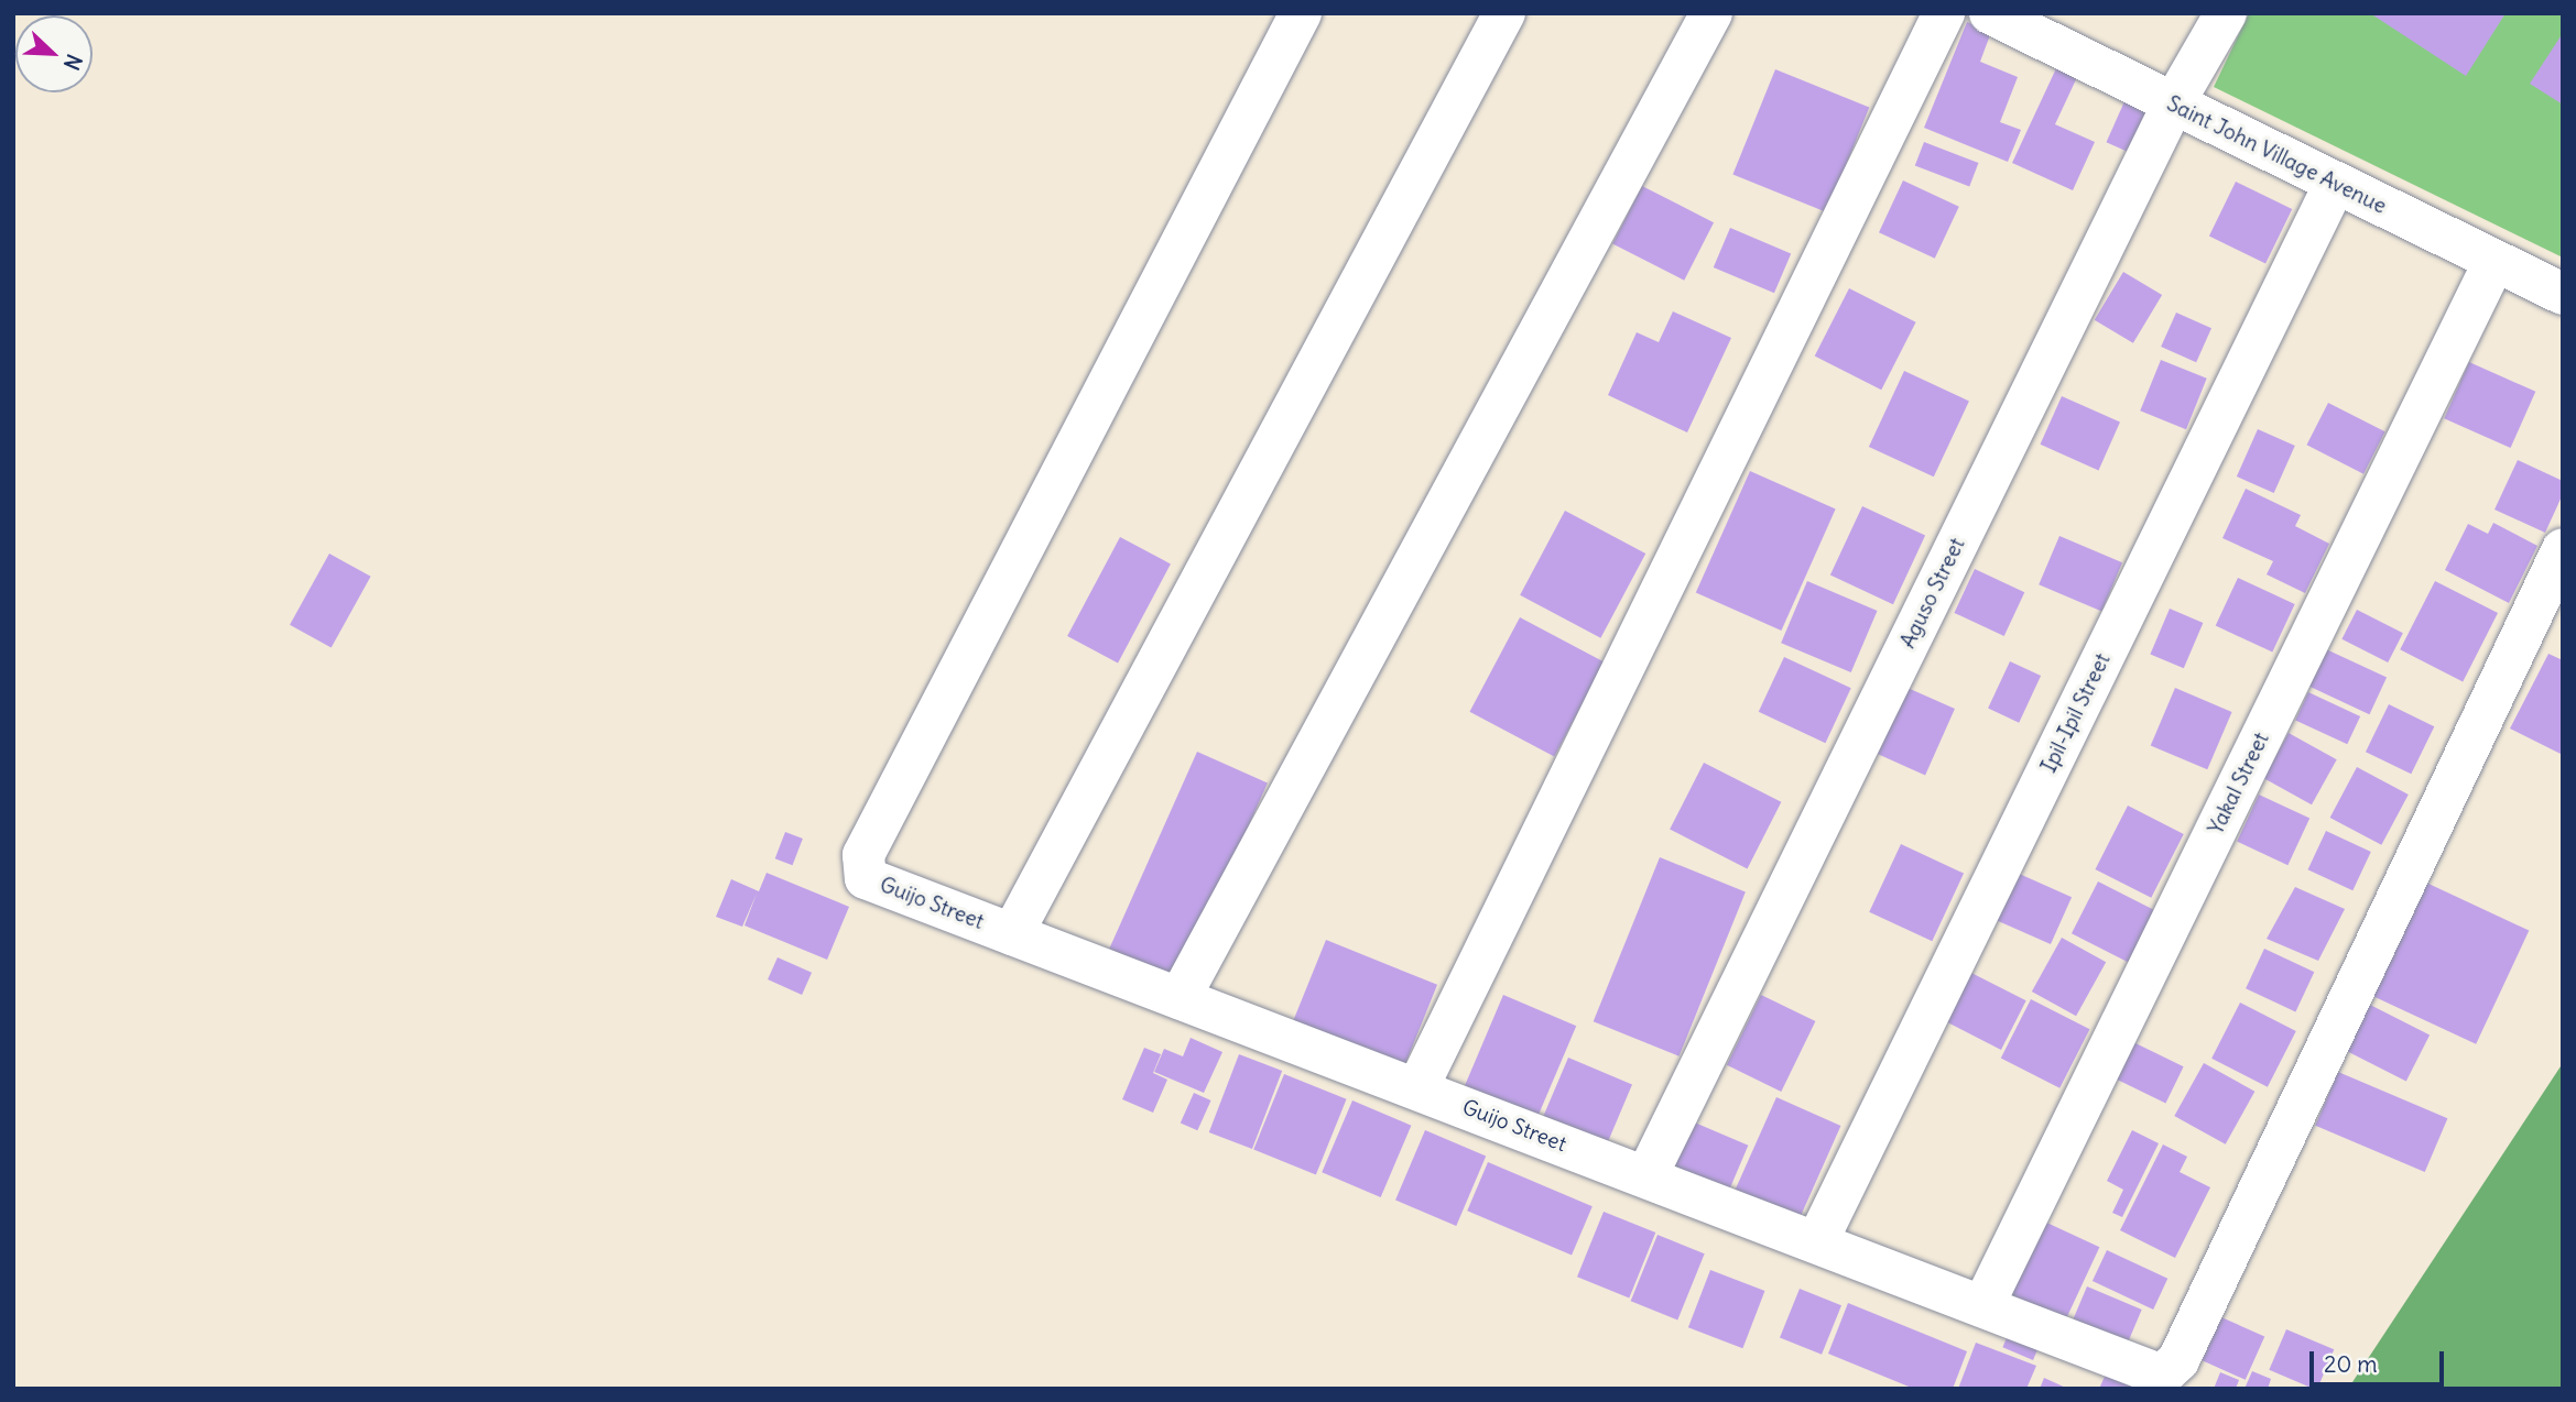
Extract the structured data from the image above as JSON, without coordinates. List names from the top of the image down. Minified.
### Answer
{"streets":{"street":["Saint John Village Avenue","Aguso Street","Ipil-Ipil Street","Yakal Street","Guijo Street"]},"crossings":[["Saint John Village Avenue","Aguso Street"],["Saint John Village Avenue","Ipil-Ipil Street"],["Saint John Village Avenue","Yakal Street"],["Aguso Street","Guijo Street"],["Ipil-Ipil Street","Guijo Street"],["Yakal Street","Guijo Street"]],"scale_bar":"20 m","north":"bottom right"}
